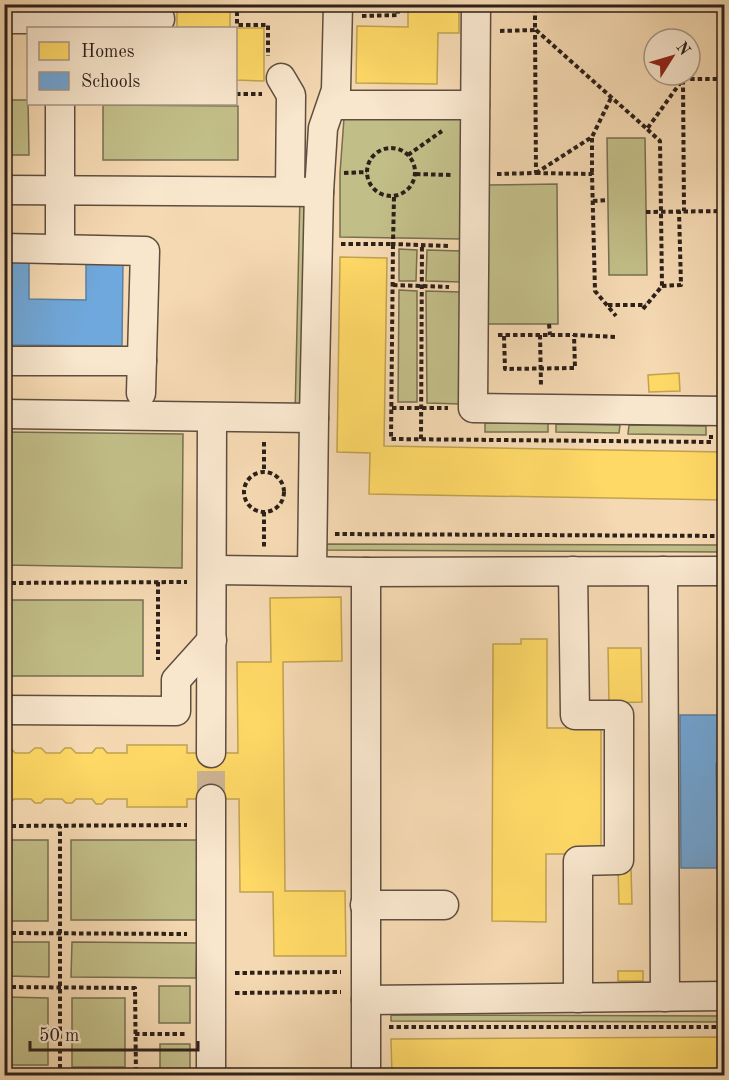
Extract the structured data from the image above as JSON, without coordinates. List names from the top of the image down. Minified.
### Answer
{"legend":["Homes","Schools"],"scale_bar":"50 m","north":"top right"}
